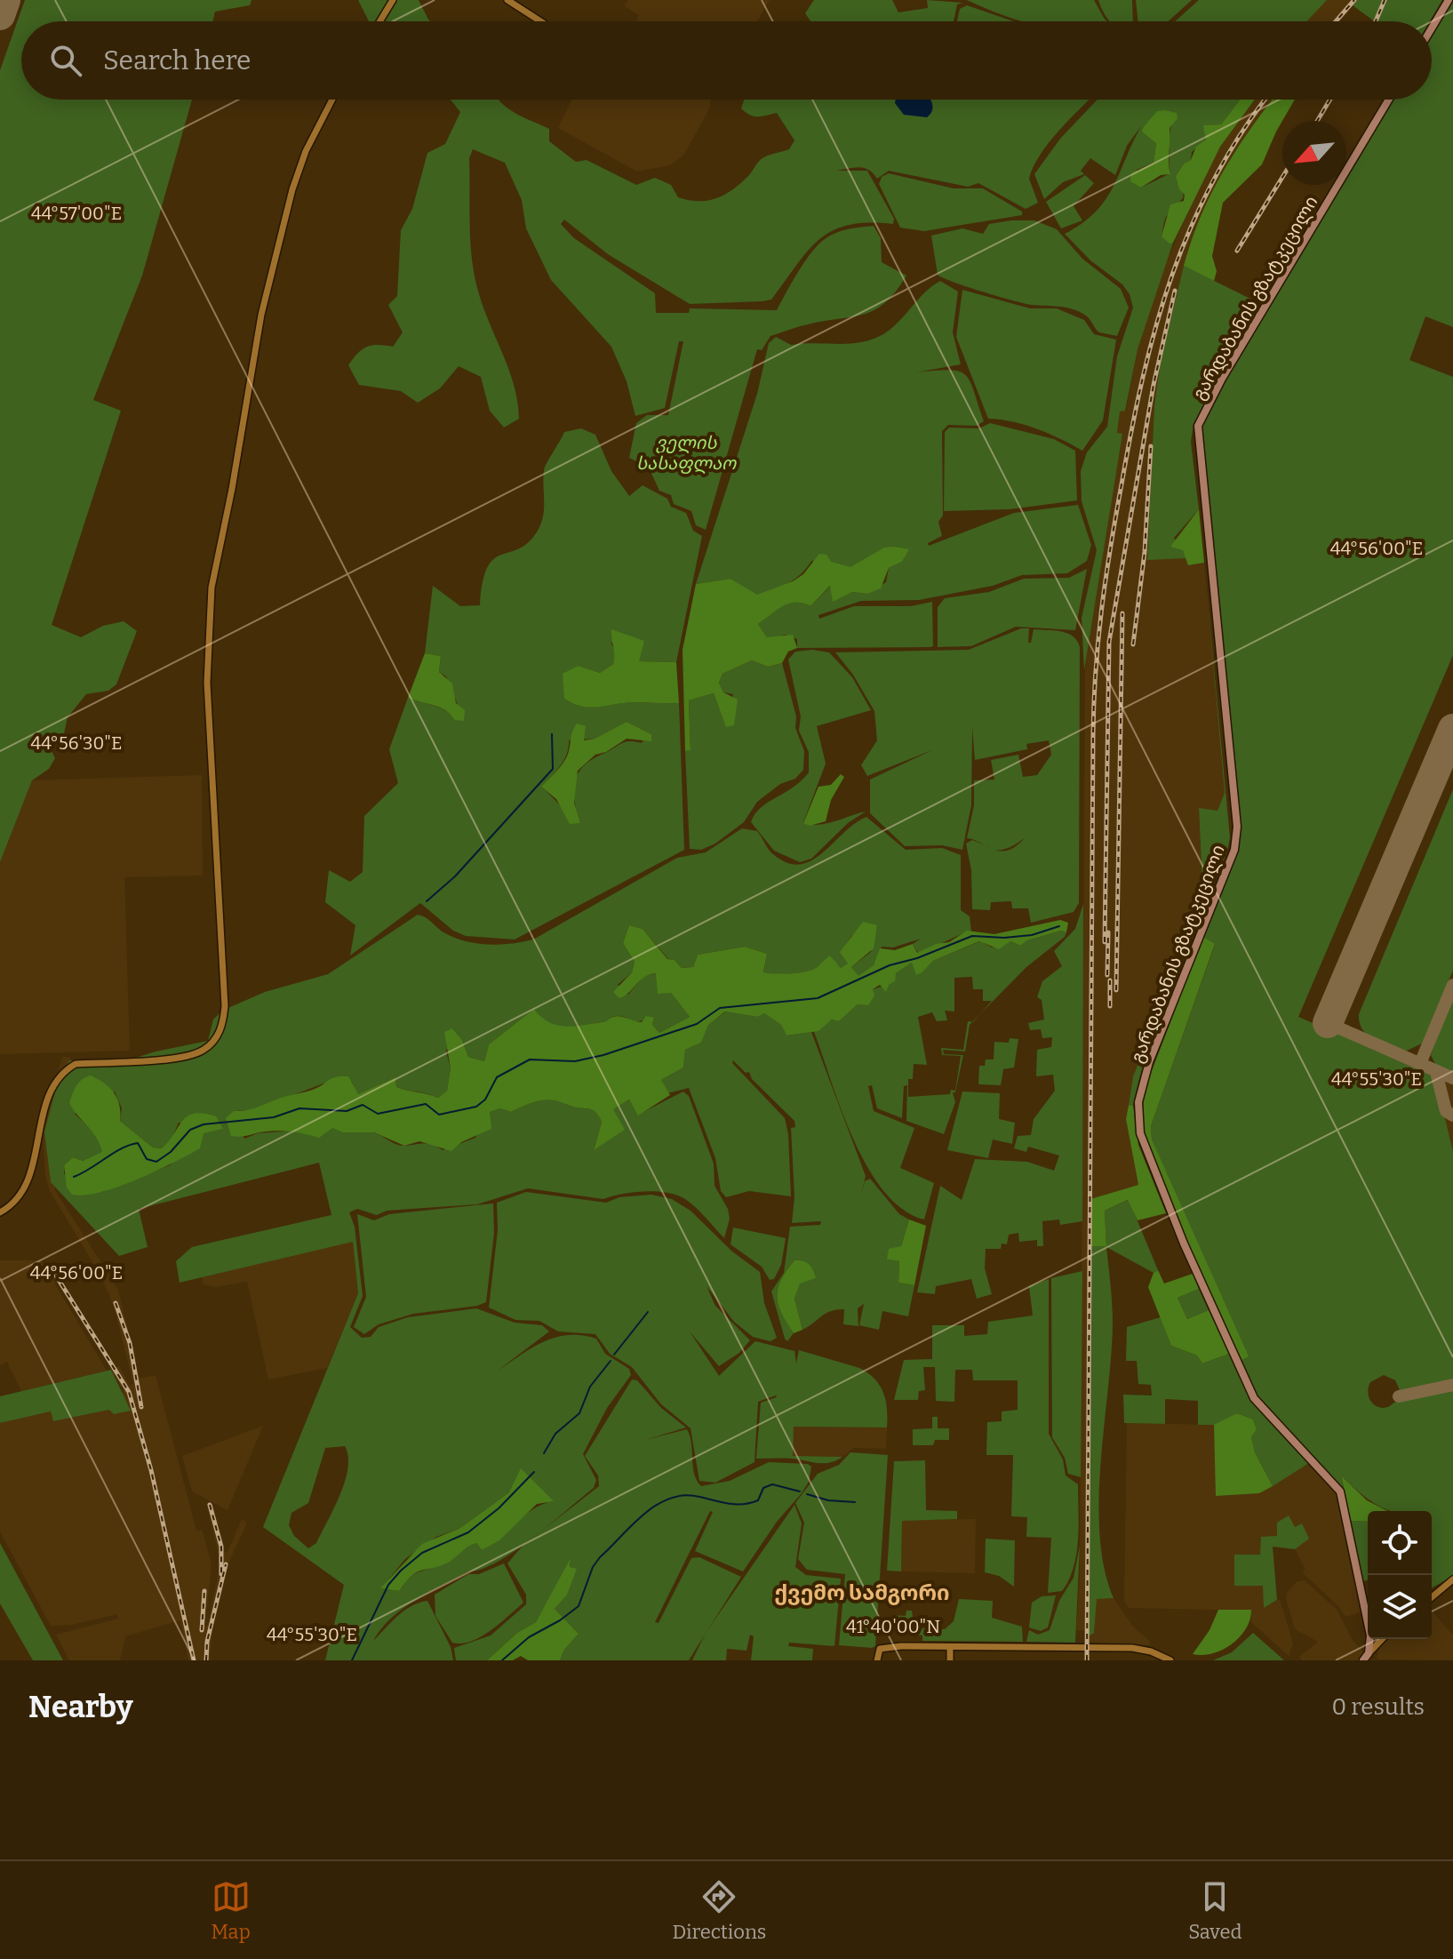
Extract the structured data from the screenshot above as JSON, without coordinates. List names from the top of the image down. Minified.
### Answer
{"streets":{"main road":["გარდაბანის გზატკეცილი"]},"districts":["ქვემო სამგორი"],"parks":["ველის სასაფლაო"],"north":"bottom left","page":{"search":"Search here","heading":["Nearby","0 results"],"nav":["Map","Directions","Saved"]},"coordinates":["44°57'00\"E","44°56'00\"E","44°56'30\"E","44°55'30\"E","41°40'00\"N"]}
